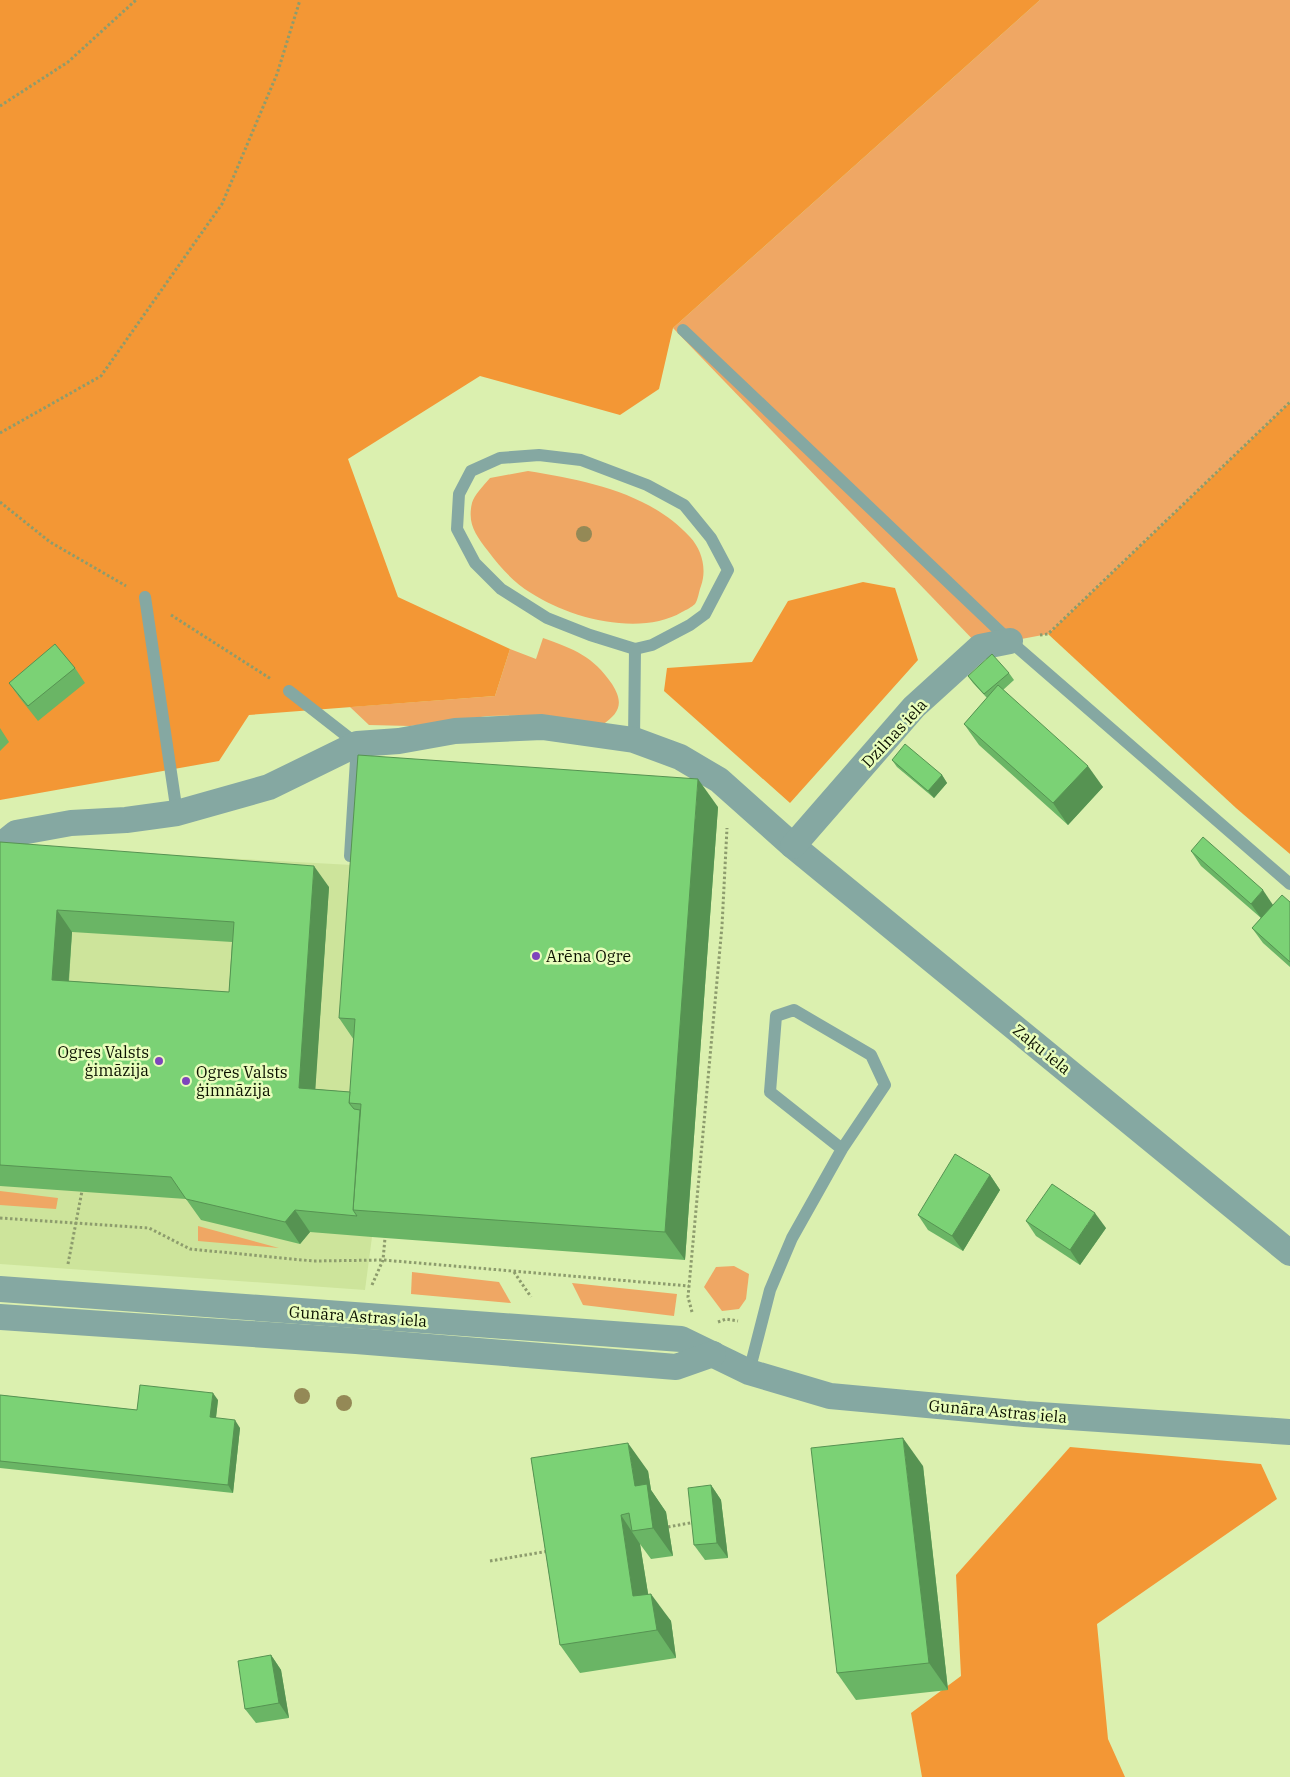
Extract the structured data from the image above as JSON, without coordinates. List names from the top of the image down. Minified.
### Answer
{"streets":{"street":["Dzilnas iela","Zaķu iela","Gunāra Astras iela"]},"crossings":[["Dzilnas iela","Zaķu iela"]],"places":["Arēna Ogre","Ogres Valsts ģimāzija","Ogres Valsts ģimnāzija"]}
